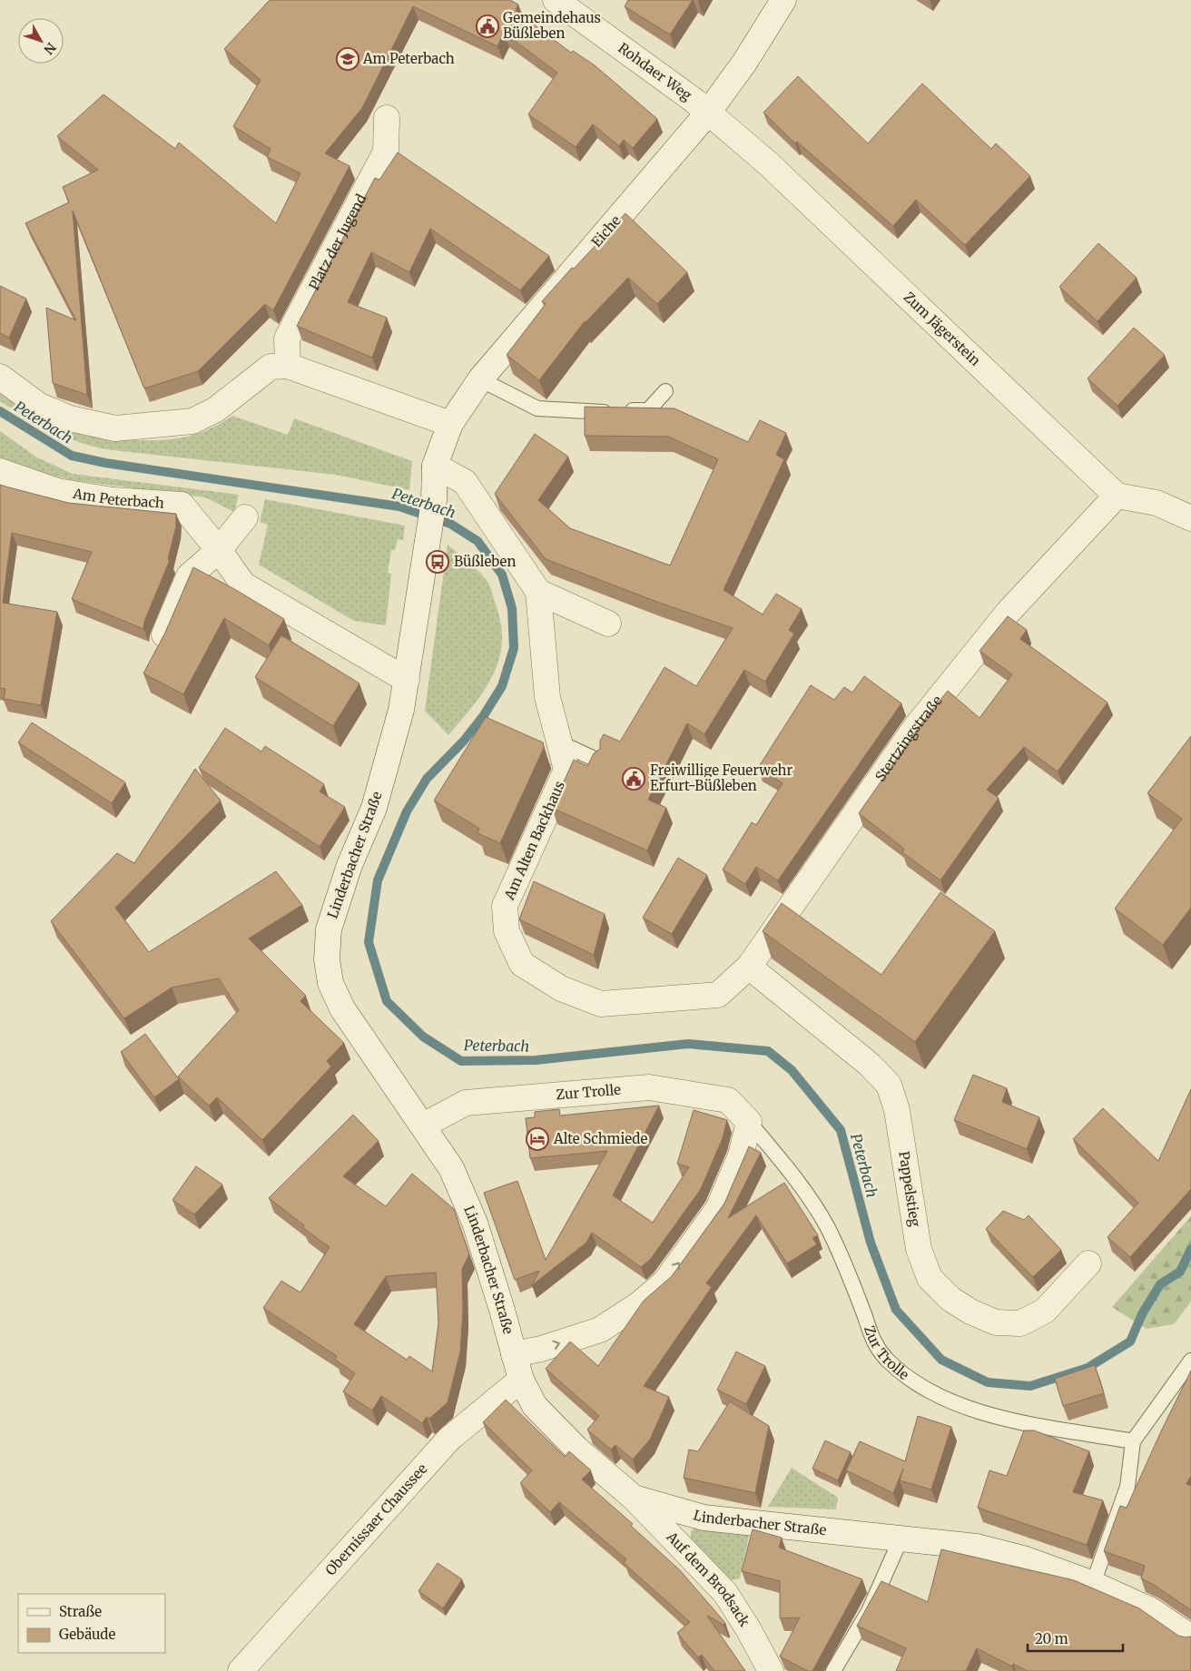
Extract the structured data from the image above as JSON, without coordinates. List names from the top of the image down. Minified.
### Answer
{"streets":{"street":["Rohdaer Weg","Eiche","Platz der Jugend","Zum Jägerstein","Am Peterbach","Stertzingstraße","Am Alten Backhaus","Linderbacher Straße","Zur Trolle","Pappelstieg","Obernissaer Chaussee","Auf dem Brodsack"]},"crossings":[["Rohdaer Weg","Eiche"],["Rohdaer Weg","Zum Jägerstein"],["Eiche","Zum Jägerstein"],["Eiche","Am Alten Backhaus"],["Eiche","Linderbacher Straße"],["Zum Jägerstein","Stertzingstraße"],["Am Peterbach","Linderbacher Straße"],["Stertzingstraße","Am Alten Backhaus"],["Stertzingstraße","Pappelstieg"],["Am Alten Backhaus","Linderbacher Straße"],["Linderbacher Straße","Zur Trolle"],["Linderbacher Straße","Obernissaer Chaussee"],["Linderbacher Straße","Auf dem Brodsack"]],"water":["Peterbach"],"places":{"public building":["Gemeindehaus Büßleben","Freiwillige Feuerwehr Erfurt-Büßleben"],"school or university":["Am Peterbach"],"bus stop":["Büßleben"],"hotel":["Alte Schmiede"]},"legend":["Straße","Gebäude"],"scale_bar":"20 m","north":"bottom right"}
